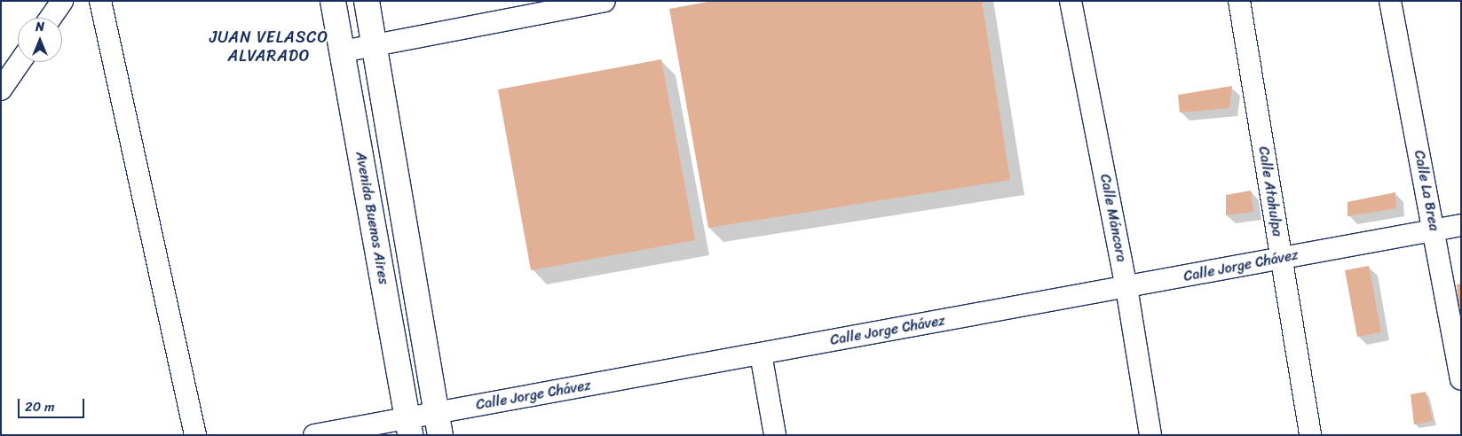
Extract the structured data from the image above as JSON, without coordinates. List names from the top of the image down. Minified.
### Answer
{"streets":{"street":["Calle La Brea","Calle Atahulpa","Avenida Buenos Aires","Calle Máncora","Calle Jorge Chávez"]},"crossings":[["Calle La Brea","Calle Jorge Chávez"],["Calle Atahulpa","Calle Jorge Chávez"],["Avenida Buenos Aires","Calle Jorge Chávez"],["Calle Máncora","Calle Jorge Chávez"]],"districts":["JUAN VELASCO ALVARADO"],"scale_bar":"20 m","north":"top"}
